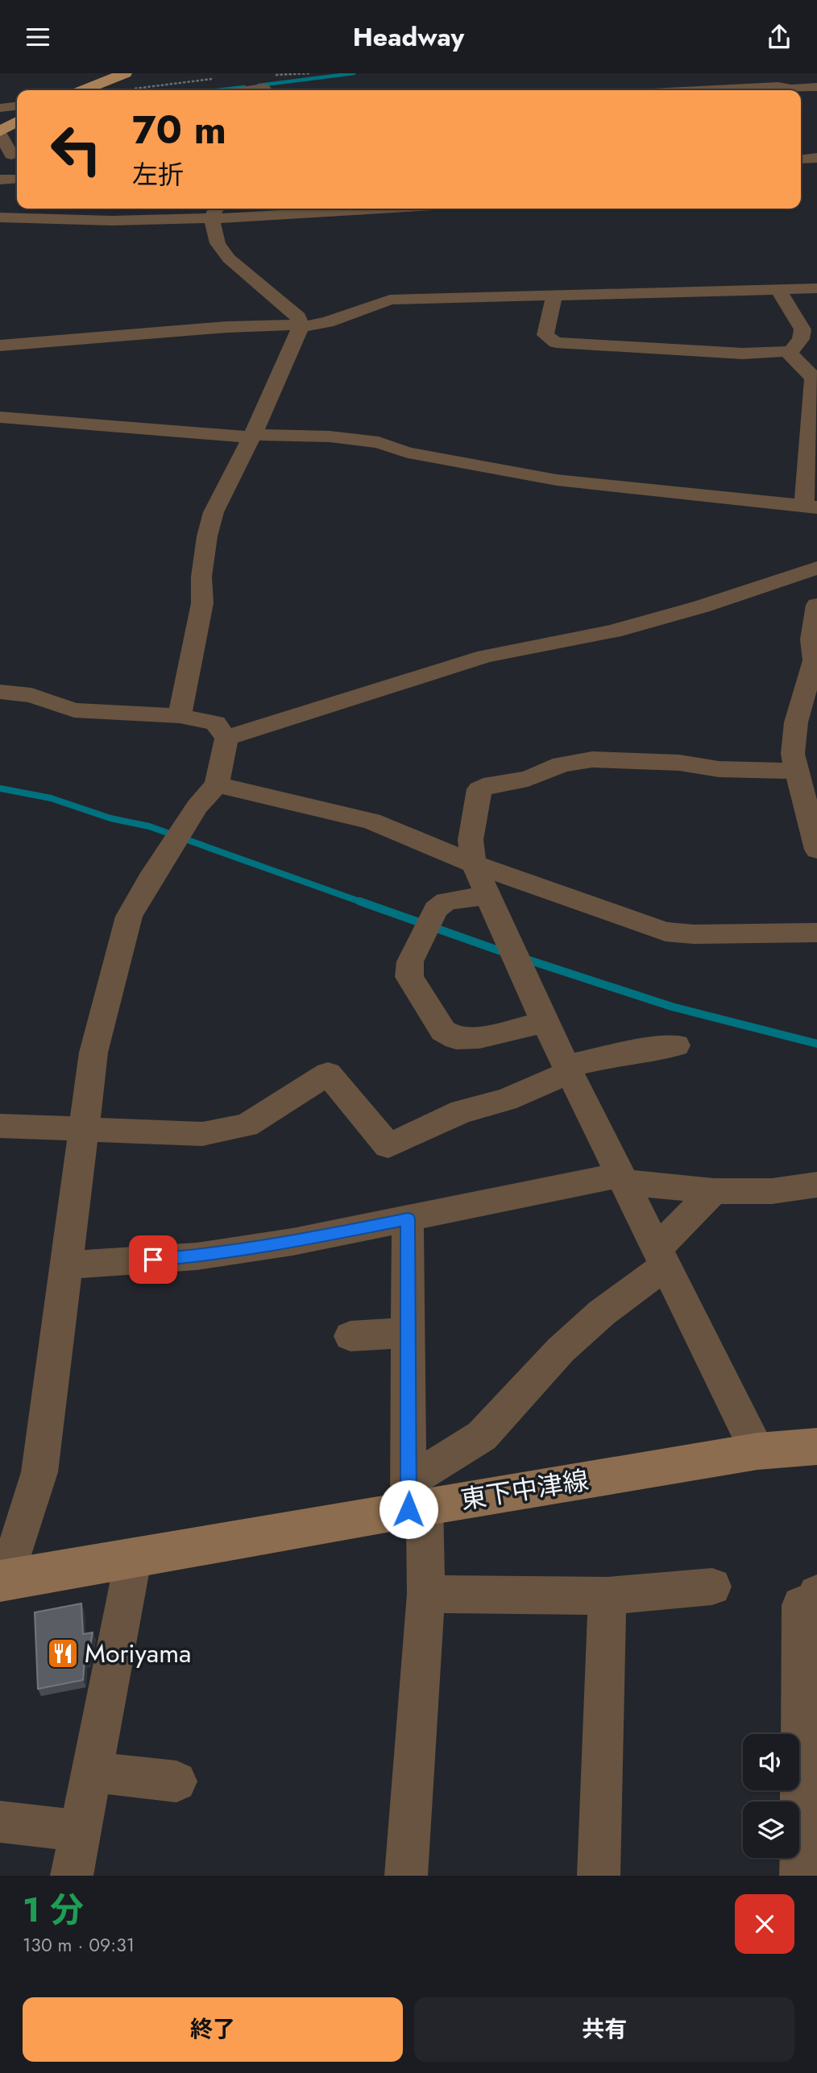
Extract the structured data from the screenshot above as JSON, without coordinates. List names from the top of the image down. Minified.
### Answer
{"streets":{"main road":["東下中津線"]},"places":{"restaurant":["Moriyama"]},"page":{"header":"Headway","turn":["70 m","左折"],"heading":["1 分","130 m · 09:31"],"buttons":["終了","共有"]}}
